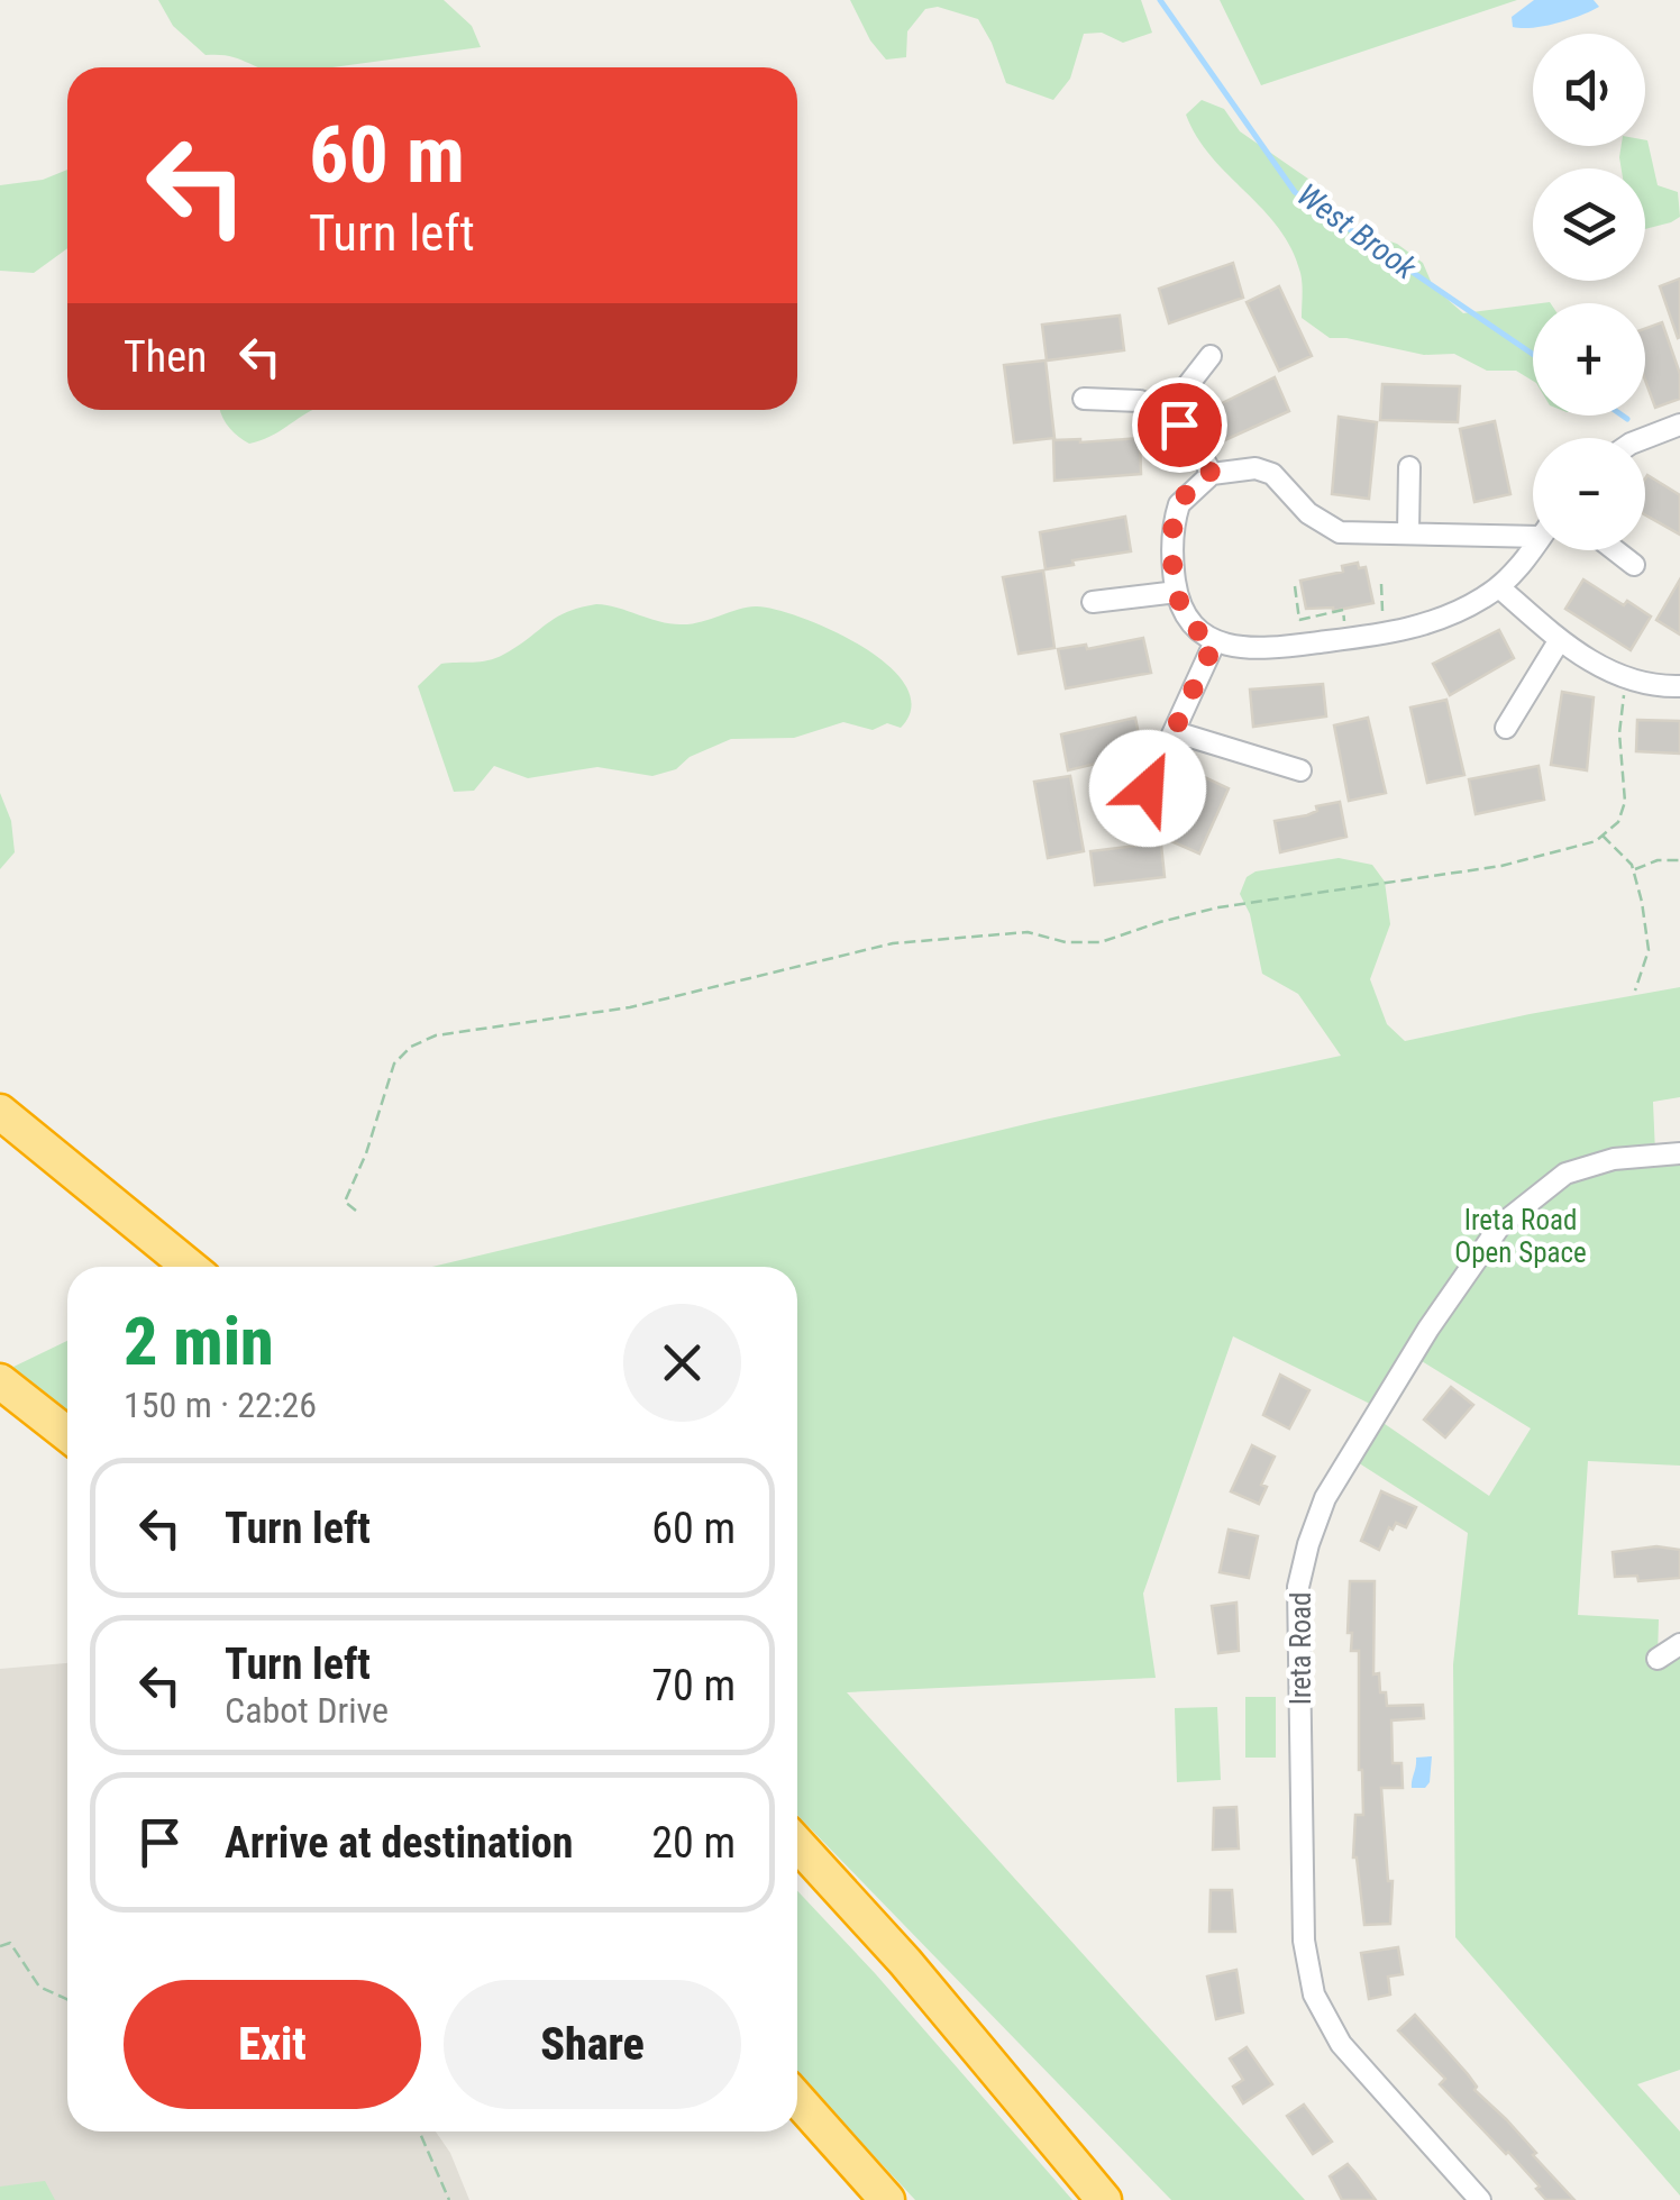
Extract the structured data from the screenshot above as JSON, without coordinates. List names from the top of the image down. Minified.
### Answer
{"streets":{"street":["Ireta Road"]},"water":["West Brook"],"parks":["Ireta Road Open Space"],"page":{"map_buttons":["+","−"],"turn":["60 m","Turn left"],"then":"Then","heading":["2 min","150 m · 22:26"],"list":[{"name":"Turn left","value":"60 m"},{"name":"Turn left","note":"Cabot Drive","value":"70 m"},{"name":"Arrive at destination","value":"20 m"}],"buttons":["Exit","Share"]}}
